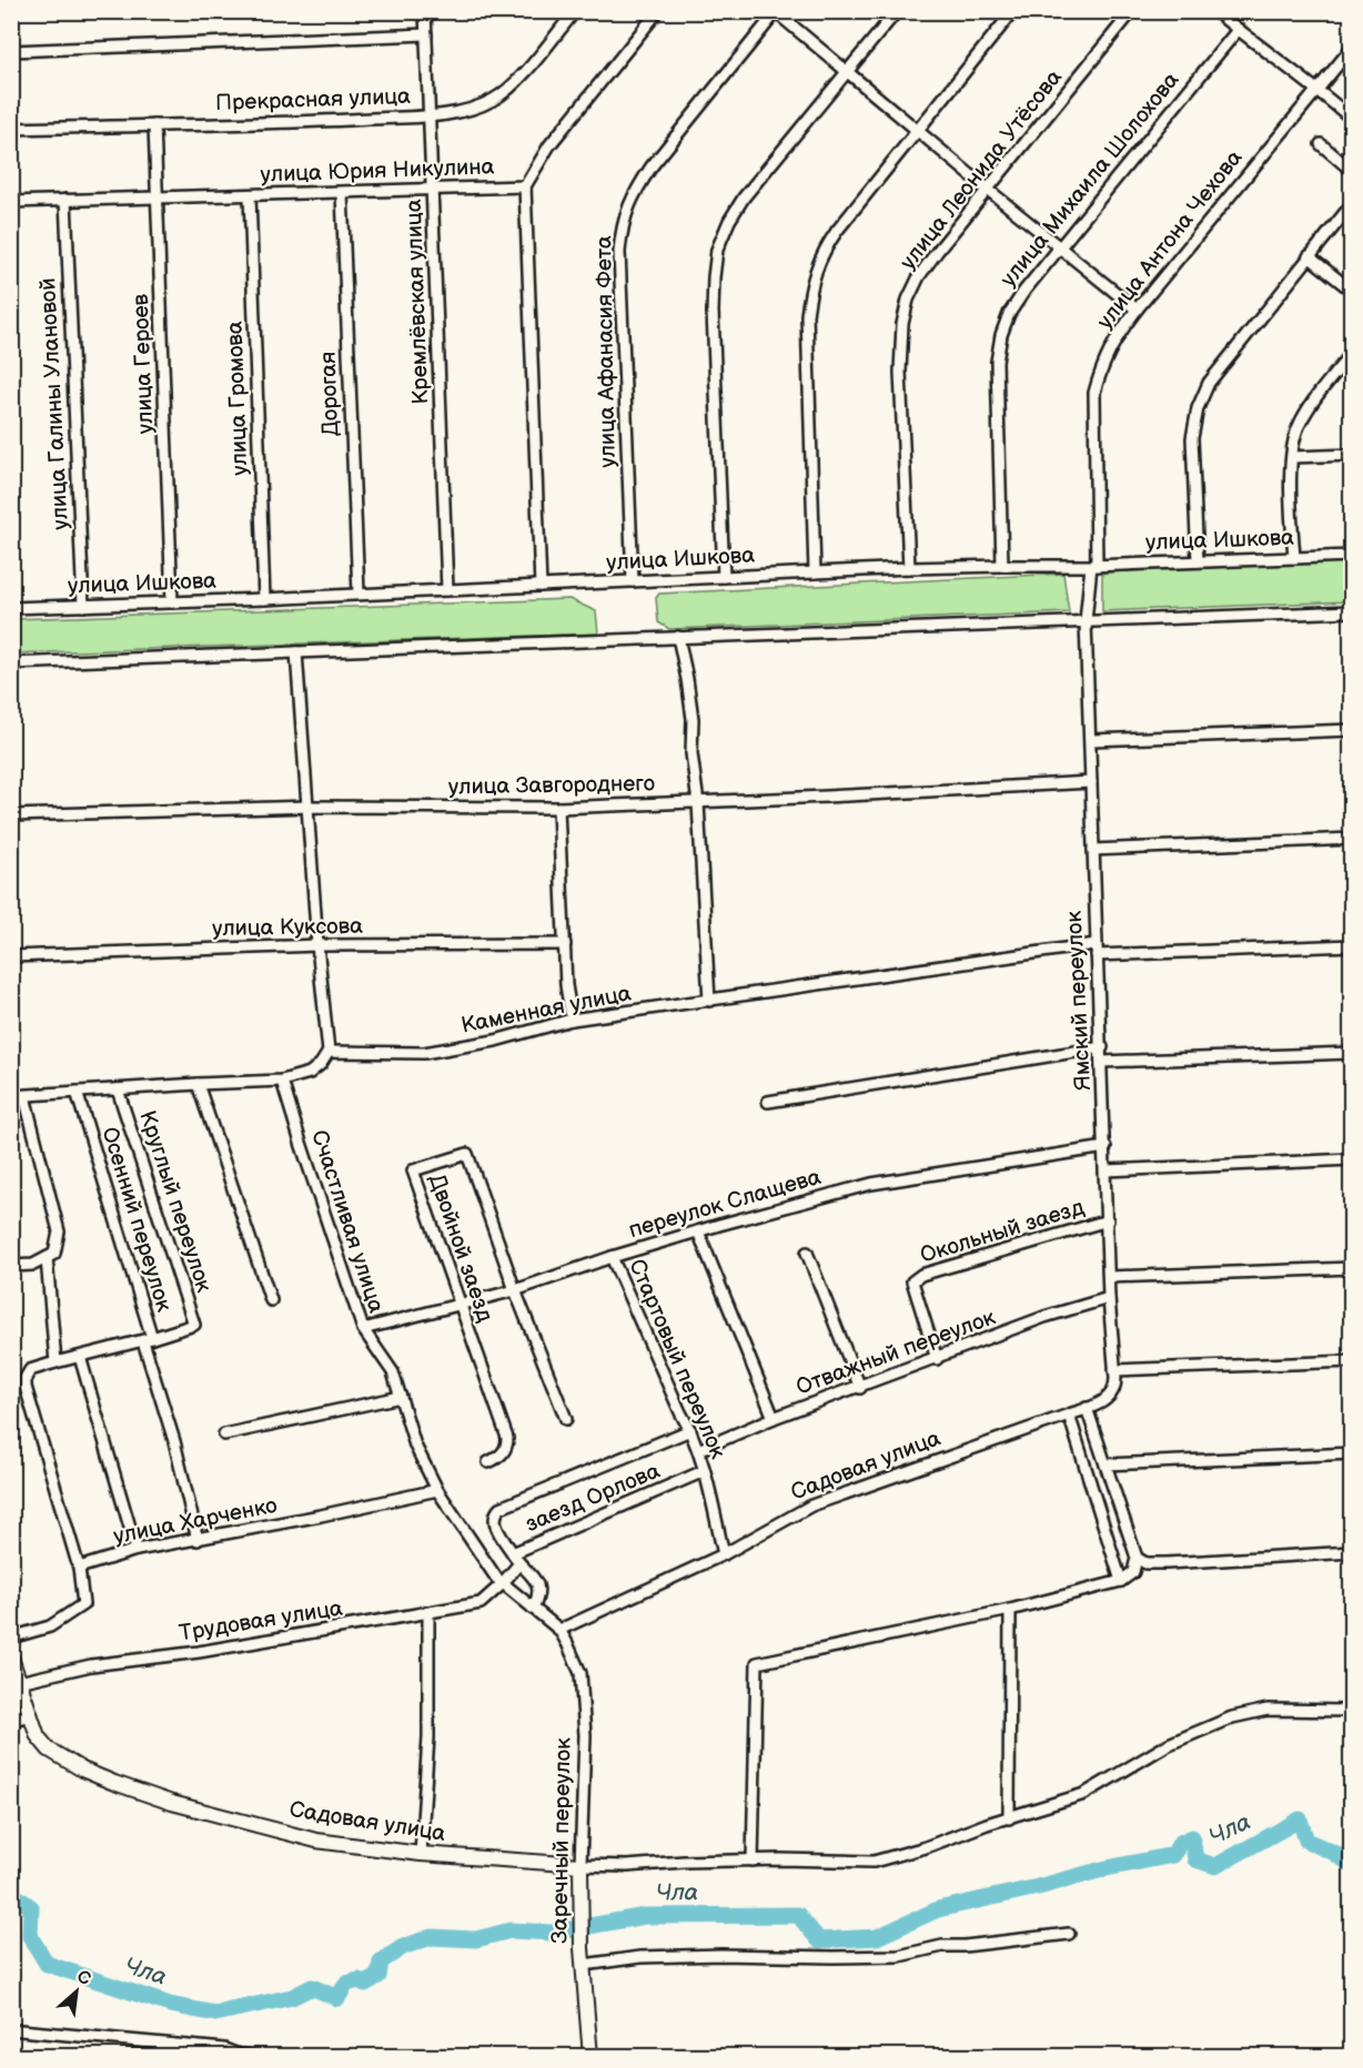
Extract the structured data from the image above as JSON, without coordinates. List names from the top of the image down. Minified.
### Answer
{"streets":{"street":["Прекрасная улица","улица Леонида Утёсова","улица Юрия Никулина","улица Михаила Шолохова","улица Антона Чехова","Кремлёвская улица","улица Афанасия Фета","улица Героев","Дорогая","улица Громова","улица Галины Улановой","улица Ишкова","улица Завгороднего","улица Куксова","Ямский переулок","Каменная улица","Круглый переулок","переулок Слащева","Осенний переулок","Счастливая улица","Окольный заезд","Двойной заезд","Отважный переулок","Стартовый переулок","Садовая улица","заезд Орлова","улица Харченко","Трудовая улица","Заречный переулок"]},"crossings":[["Прекрасная улица","Кремлёвская улица"],["Прекрасная улица","улица Героев"],["улица Леонида Утёсова","улица Ишкова"],["улица Юрия Никулина","Кремлёвская улица"],["улица Юрия Никулина","улица Героев"],["улица Юрия Никулина","Дорогая"],["улица Юрия Никулина","улица Громова"],["улица Юрия Никулина","улица Галины Улановой"],["улица Михаила Шолохова","улица Ишкова"],["улица Антона Чехова","улица Ишкова"],["улица Антона Чехова","Ямский переулок"],["Кремлёвская улица","улица Ишкова"],["улица Афанасия Фета","улица Ишкова"],["улица Героев","улица Ишкова"],["Дорогая","улица Ишкова"],["улица Громова","улица Ишкова"],["улица Галины Улановой","улица Ишкова"],["улица Завгороднего","Ямский переулок"],["Ямский переулок","Каменная улица"],["Ямский переулок","переулок Слащева"],["Ямский переулок","Окольный заезд"],["Ямский переулок","Отважный переулок"],["Ямский переулок","Садовая улица"],["Круглый переулок","Осенний переулок"],["переулок Слащева","Счастливая улица"],["переулок Слащева","Двойной заезд"],["переулок Слащева","Стартовый переулок"],["Счастливая улица","Садовая улица"],["Счастливая улица","улица Харченко"],["Счастливая улица","Трудовая улица"],["Счастливая улица","Заречный переулок"],["Окольный заезд","Отважный переулок"],["Отважный переулок","Стартовый переулок"],["Стартовый переулок","Садовая улица"],["Стартовый переулок","заезд Орлова"],["Садовая улица","Трудовая улица"],["Садовая улица","Заречный переулок"],["заезд Орлова","Трудовая улица"]],"water":["Чла"],"north":"top right"}
